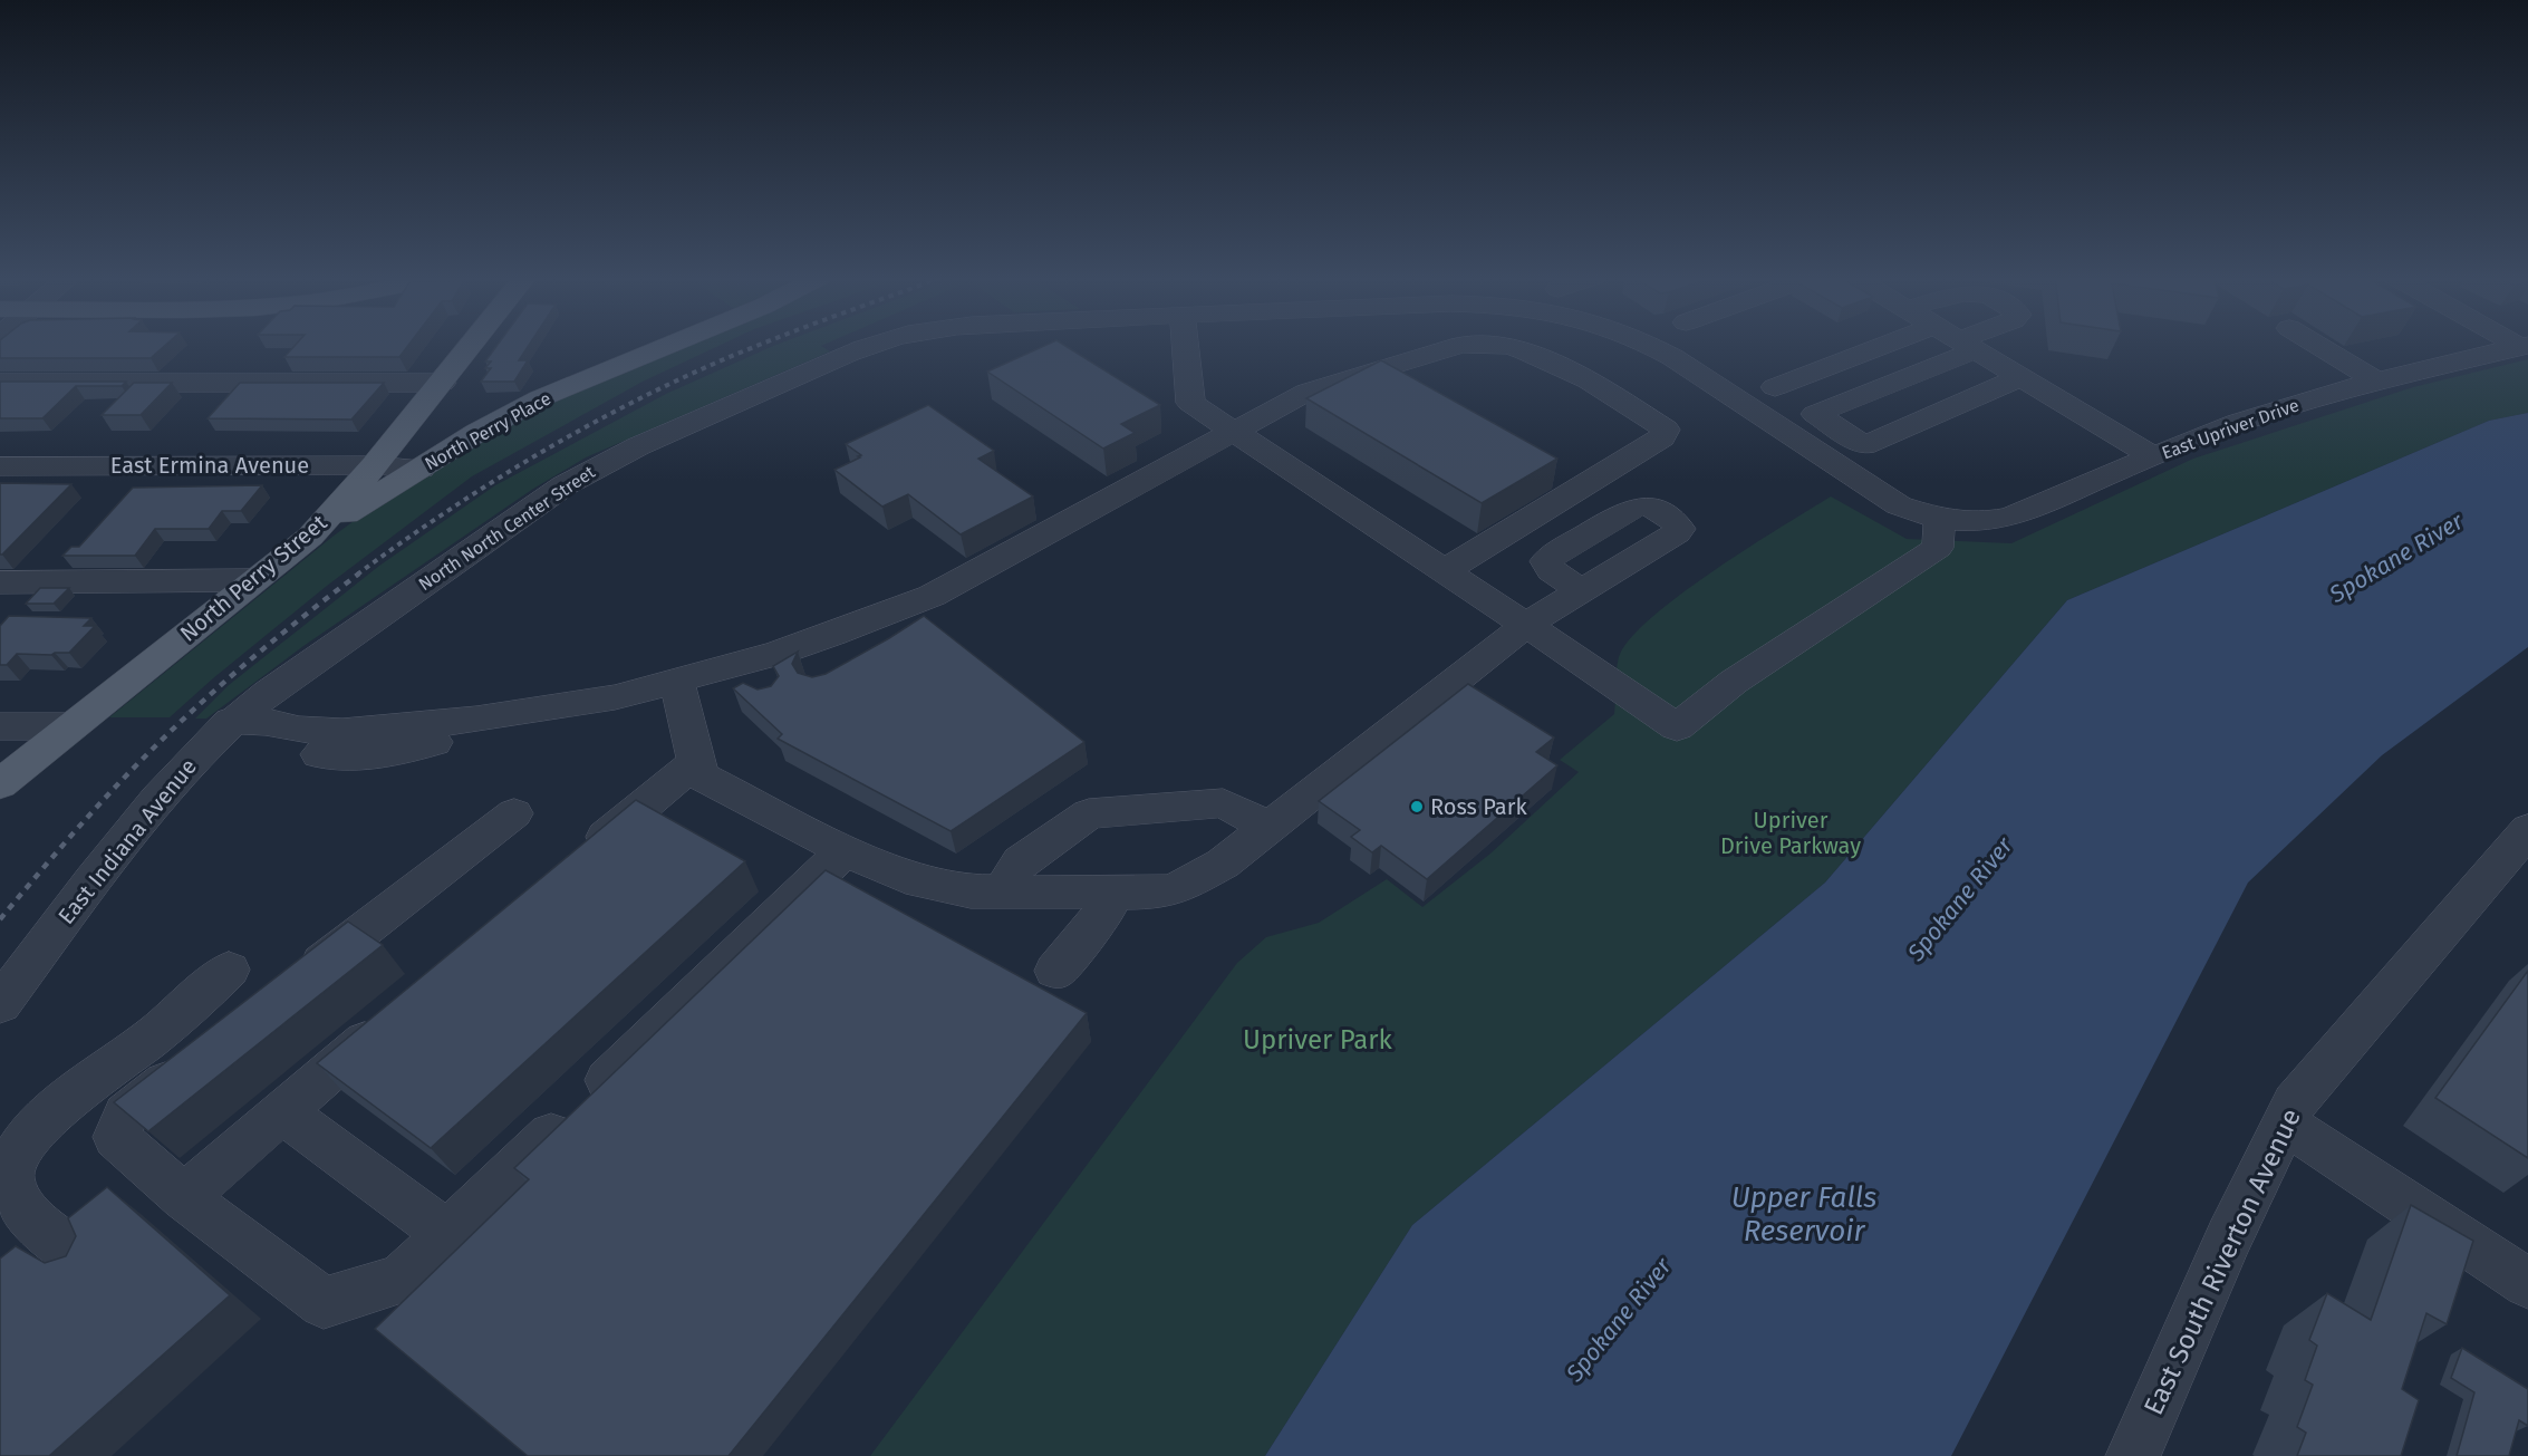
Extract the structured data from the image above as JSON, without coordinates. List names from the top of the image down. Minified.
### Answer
{"streets":{"main road":["North Perry Place","North Perry Street"],"street":["East Upriver Drive","East Ermina Avenue","North North Center Street","East Indiana Avenue","East South Riverton Avenue"]},"crossings":[["East Upriver Drive","North North Center Street"],["North Perry Place","East Ermina Avenue"],["North Perry Place","North Perry Street"],["East Ermina Avenue","North Perry Street"],["North North Center Street","East Indiana Avenue"]],"water":["Spokane River","Upper Falls Reservoir"],"parks":["Upriver Drive Parkway","Upriver Park"],"places":["Ross Park"]}
